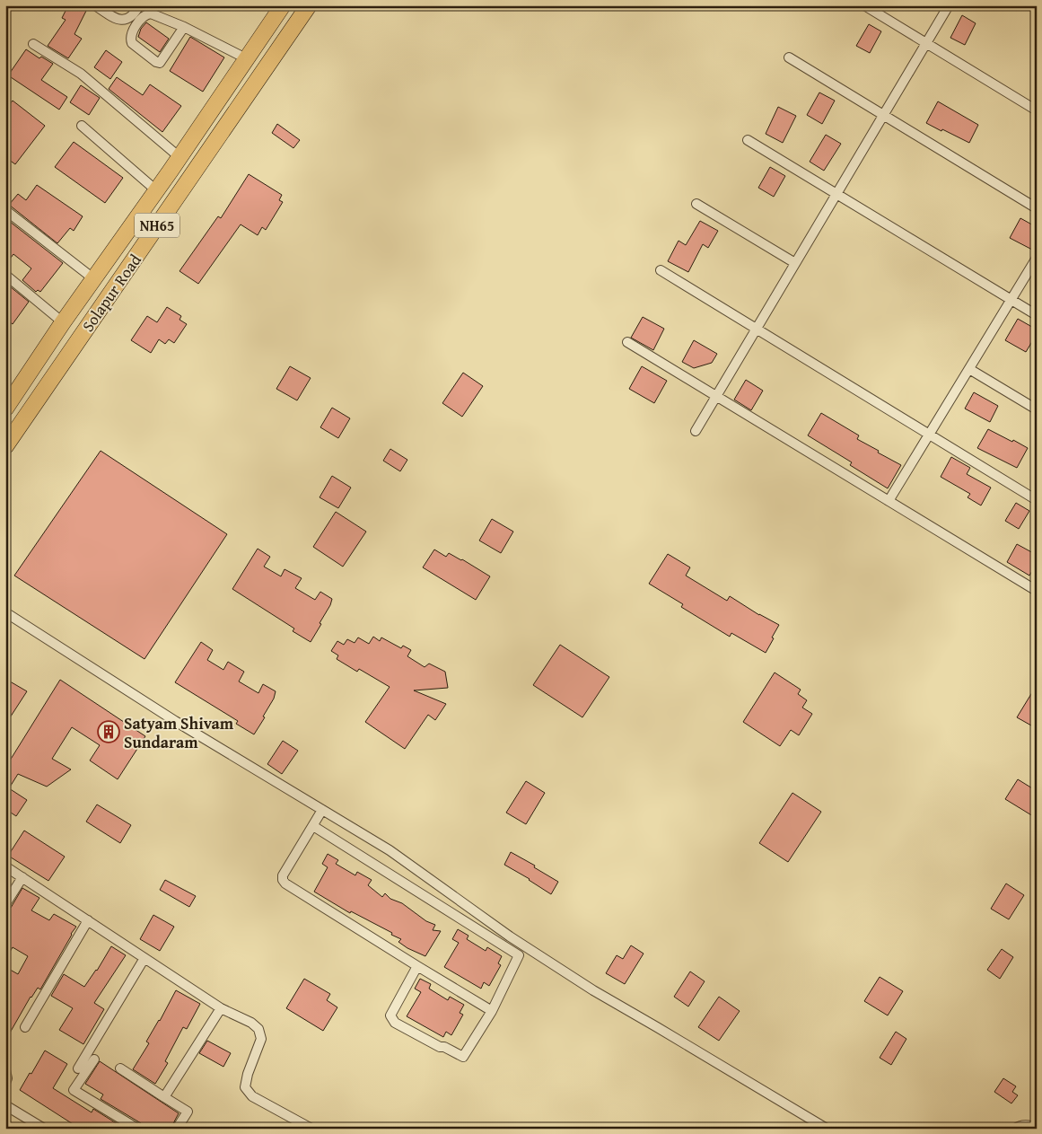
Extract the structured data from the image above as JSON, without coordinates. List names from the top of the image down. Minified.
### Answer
{"streets":{"highway":["NH65","Solapur Road"]},"places":{"building":["Satyam Shivam Sundaram"]}}
